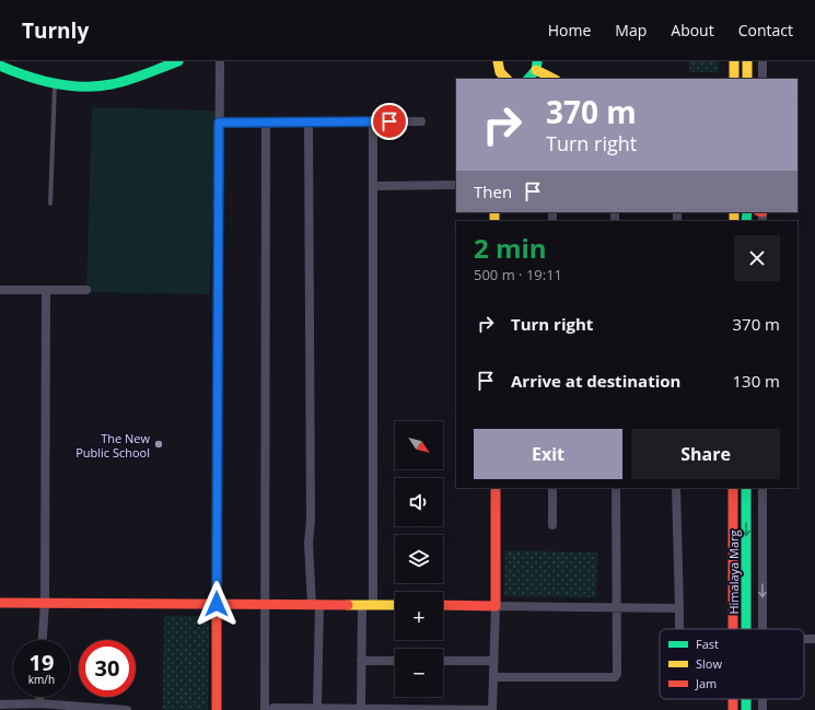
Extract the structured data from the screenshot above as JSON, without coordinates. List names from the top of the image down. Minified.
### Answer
{"streets":{"street":["Himalaya Marg"]},"places":["The New Public School"],"legend":["Fast","Slow","Jam"],"north":"bottom right","page":{"header":"Turnly","nav":["Home","Map","About","Contact"],"turn":["370 m","Turn right"],"then":"Then","heading":["2 min","500 m · 19:11"],"list":[{"name":"Turn right","value":"370 m"},{"name":"Arrive at destination","value":"130 m"}],"buttons":["Exit","Share"],"map_buttons":["+","−"],"speed":"19 km/h","limit":"30"}}
